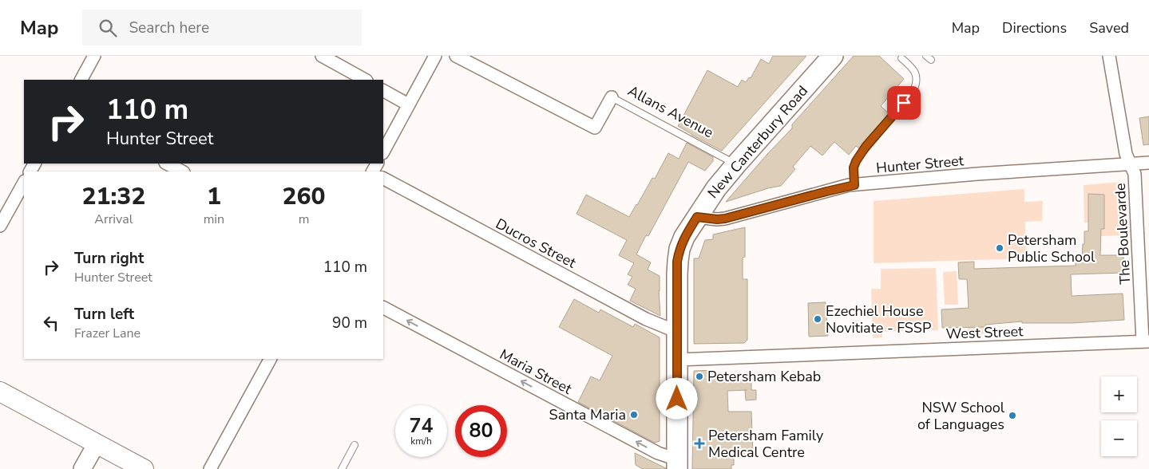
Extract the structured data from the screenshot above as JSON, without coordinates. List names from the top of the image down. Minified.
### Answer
{"streets":{"highway":["New Canterbury Road"],"street":["Allans Avenue","Hunter Street","The Boulevarde","Ducros Street","West Street","Maria Street"]},"crossings":[["Allans Avenue","New Canterbury Road"],["New Canterbury Road","Hunter Street"],["New Canterbury Road","Ducros Street"],["New Canterbury Road","West Street"],["New Canterbury Road","Maria Street"],["Hunter Street","The Boulevarde"],["The Boulevarde","West Street"]],"one_way":["Maria Street"],"places":{"other":["Petersham Public School","Ezechiel House Novitiate - FSSP","Petersham Kebab","Santa Maria","NSW School of Languages"],"health":["Petersham Family Medical Centre"]},"page":{"header":"Map","search":"Search here","nav":["Map","Directions","Saved"],"turn":["110 m","Hunter Street"],"eta":["21:32","Arrival","1","min","260","m"],"list":[{"name":"Turn right","note":"Hunter Street","value":"110 m"},{"name":"Turn left","note":"Frazer Lane","value":"90 m"}],"map_buttons":["+","−"],"speed":"74 km/h","limit":"80"}}
